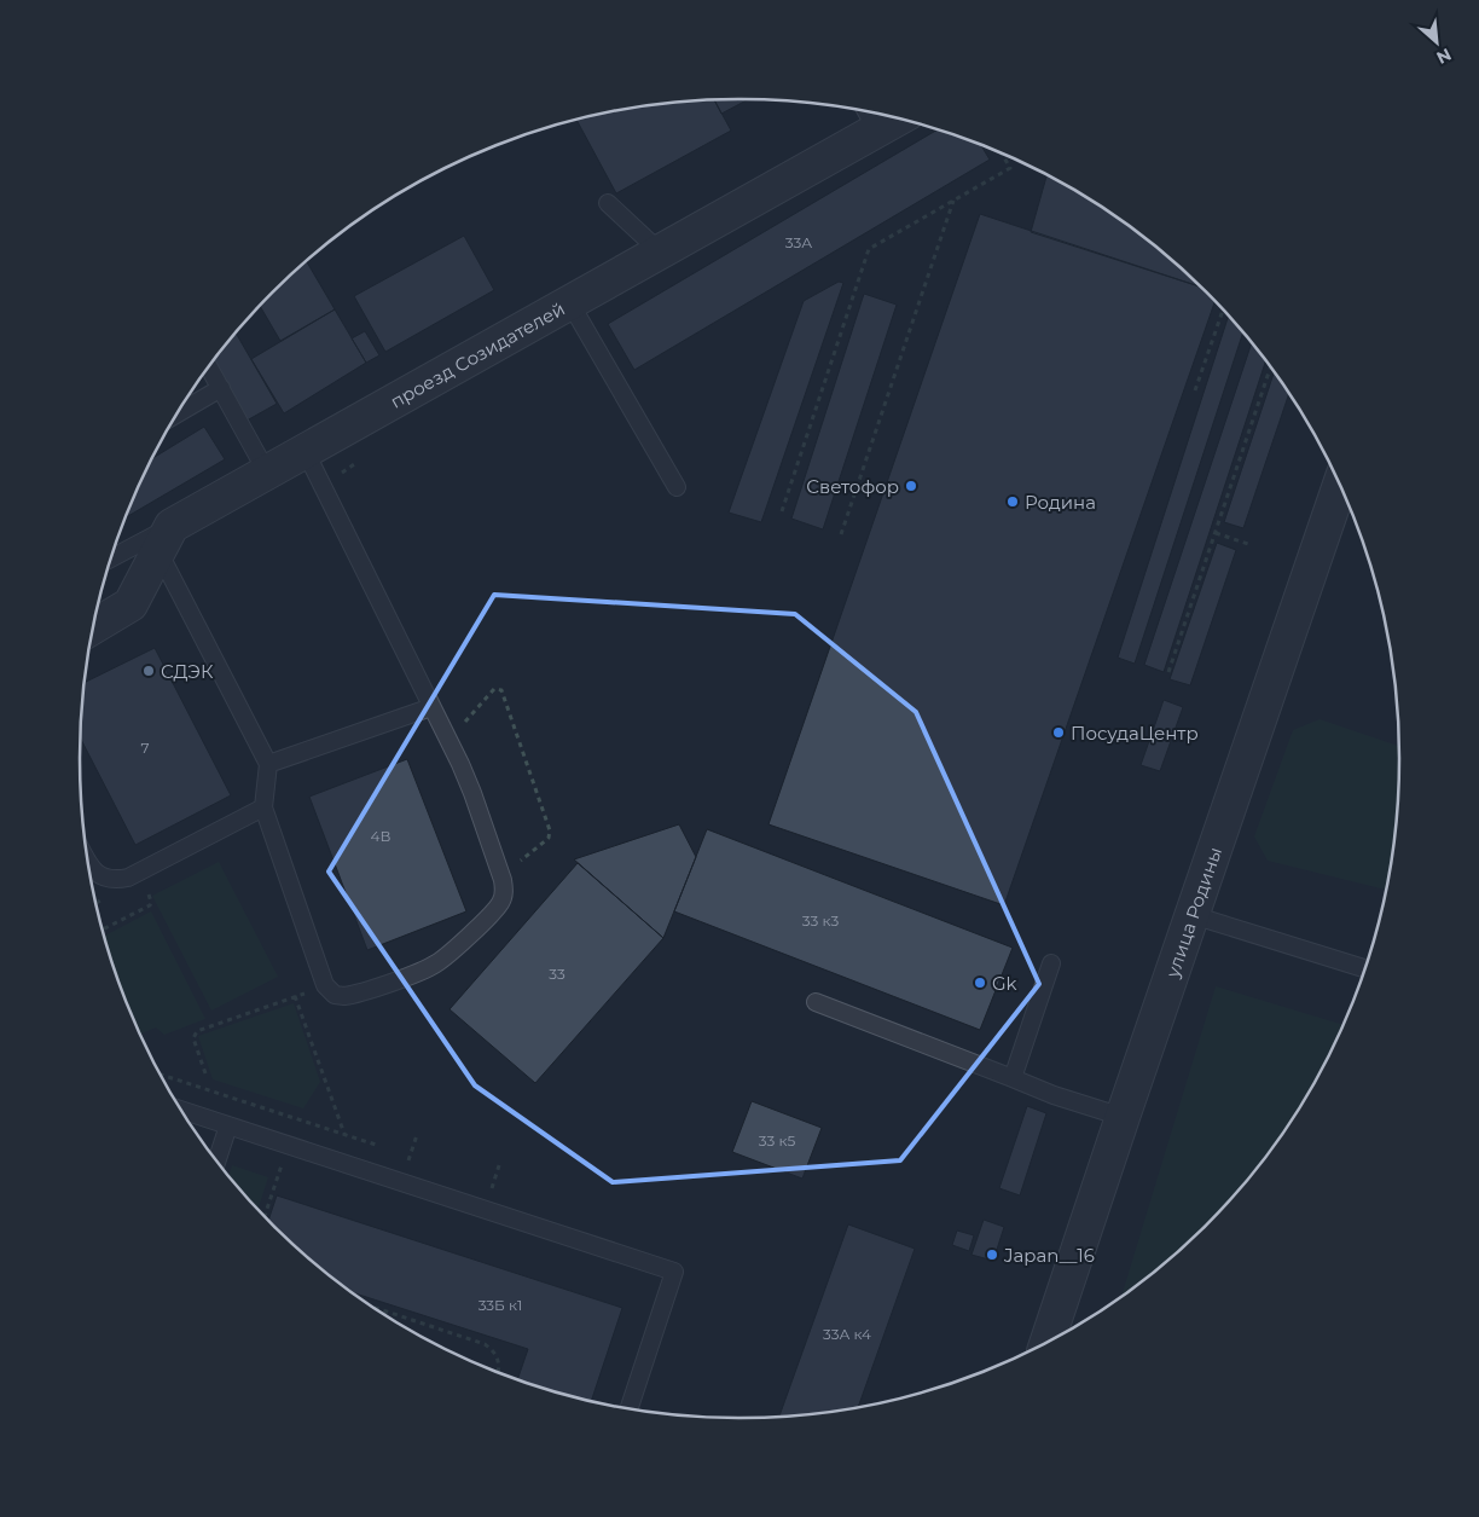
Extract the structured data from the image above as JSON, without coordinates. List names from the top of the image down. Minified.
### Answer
{"streets":{"street":["проезд Созидателей","улица Родины"]},"places":["Светофор","Родина","СДЭК","ПосудаЦентр","Gk","Japan__16"],"house_numbers":["33А","7","4В","33 к3","33","33 к5","33Б к1","33А к4"],"north":"bottom right"}
